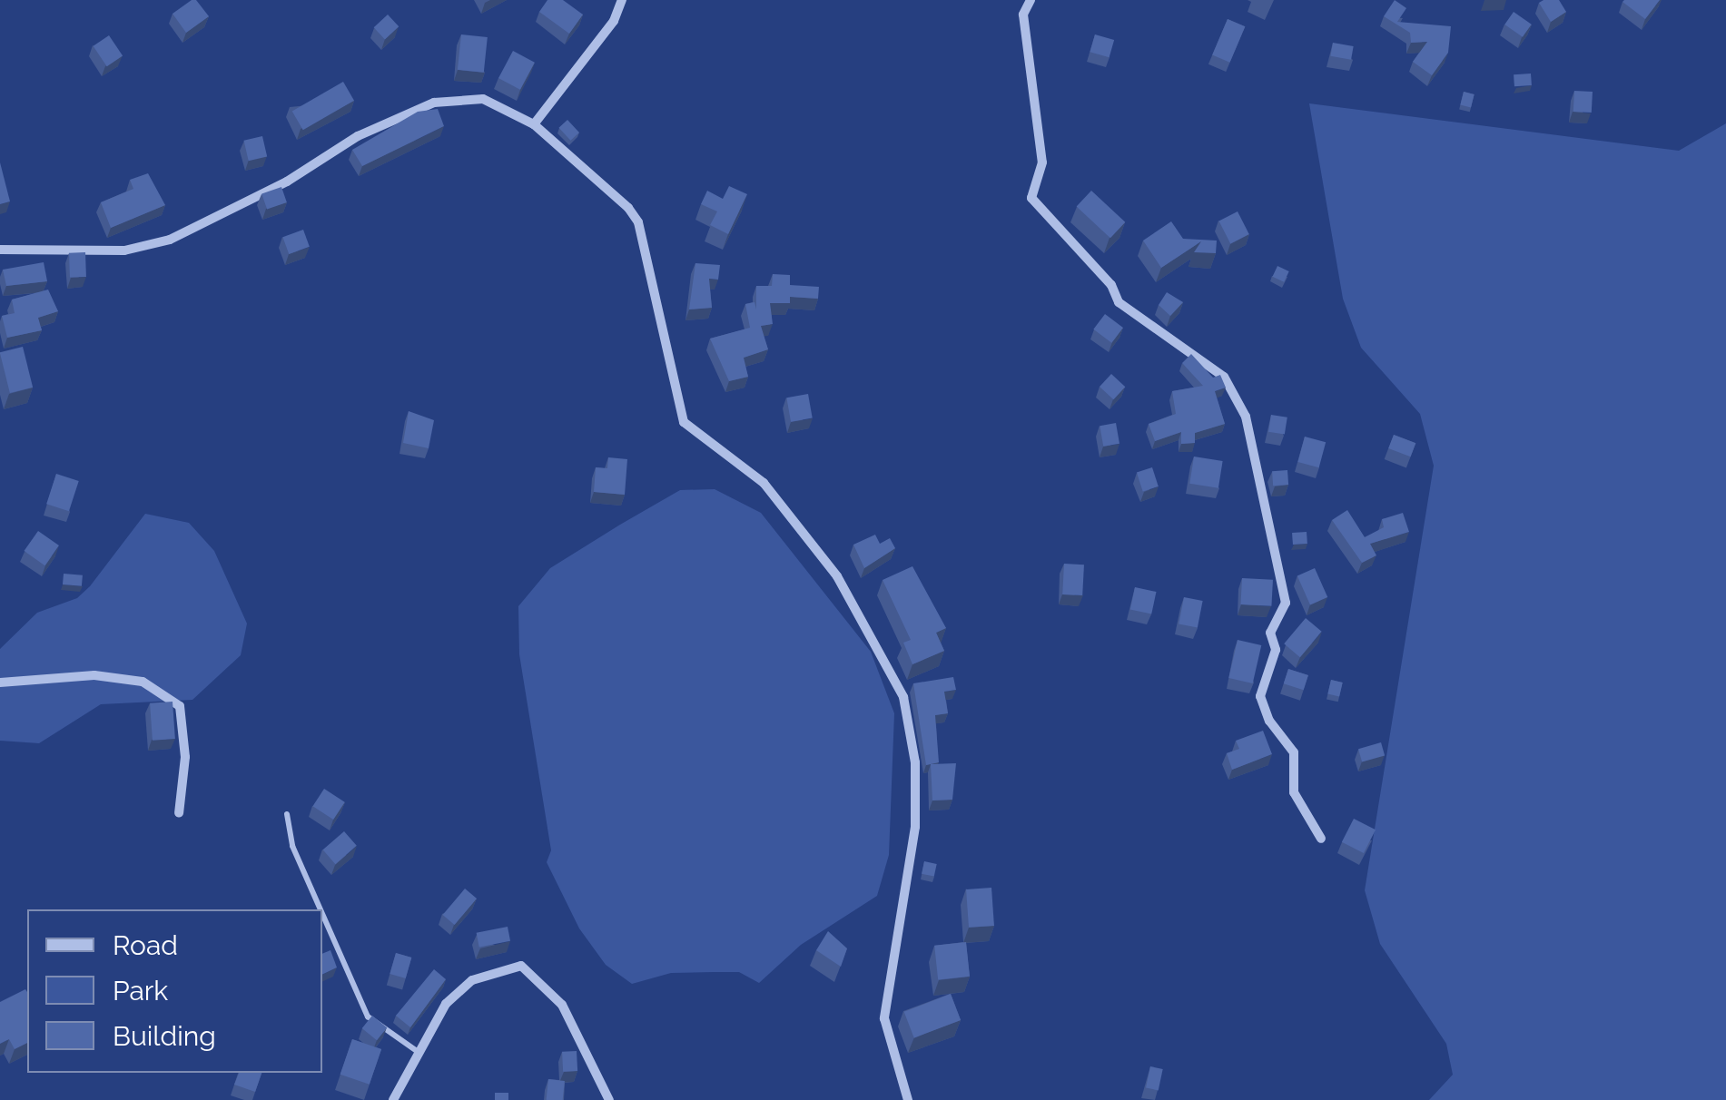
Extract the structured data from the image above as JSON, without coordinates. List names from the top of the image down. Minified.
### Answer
{"legend":["Road","Park","Building"]}
